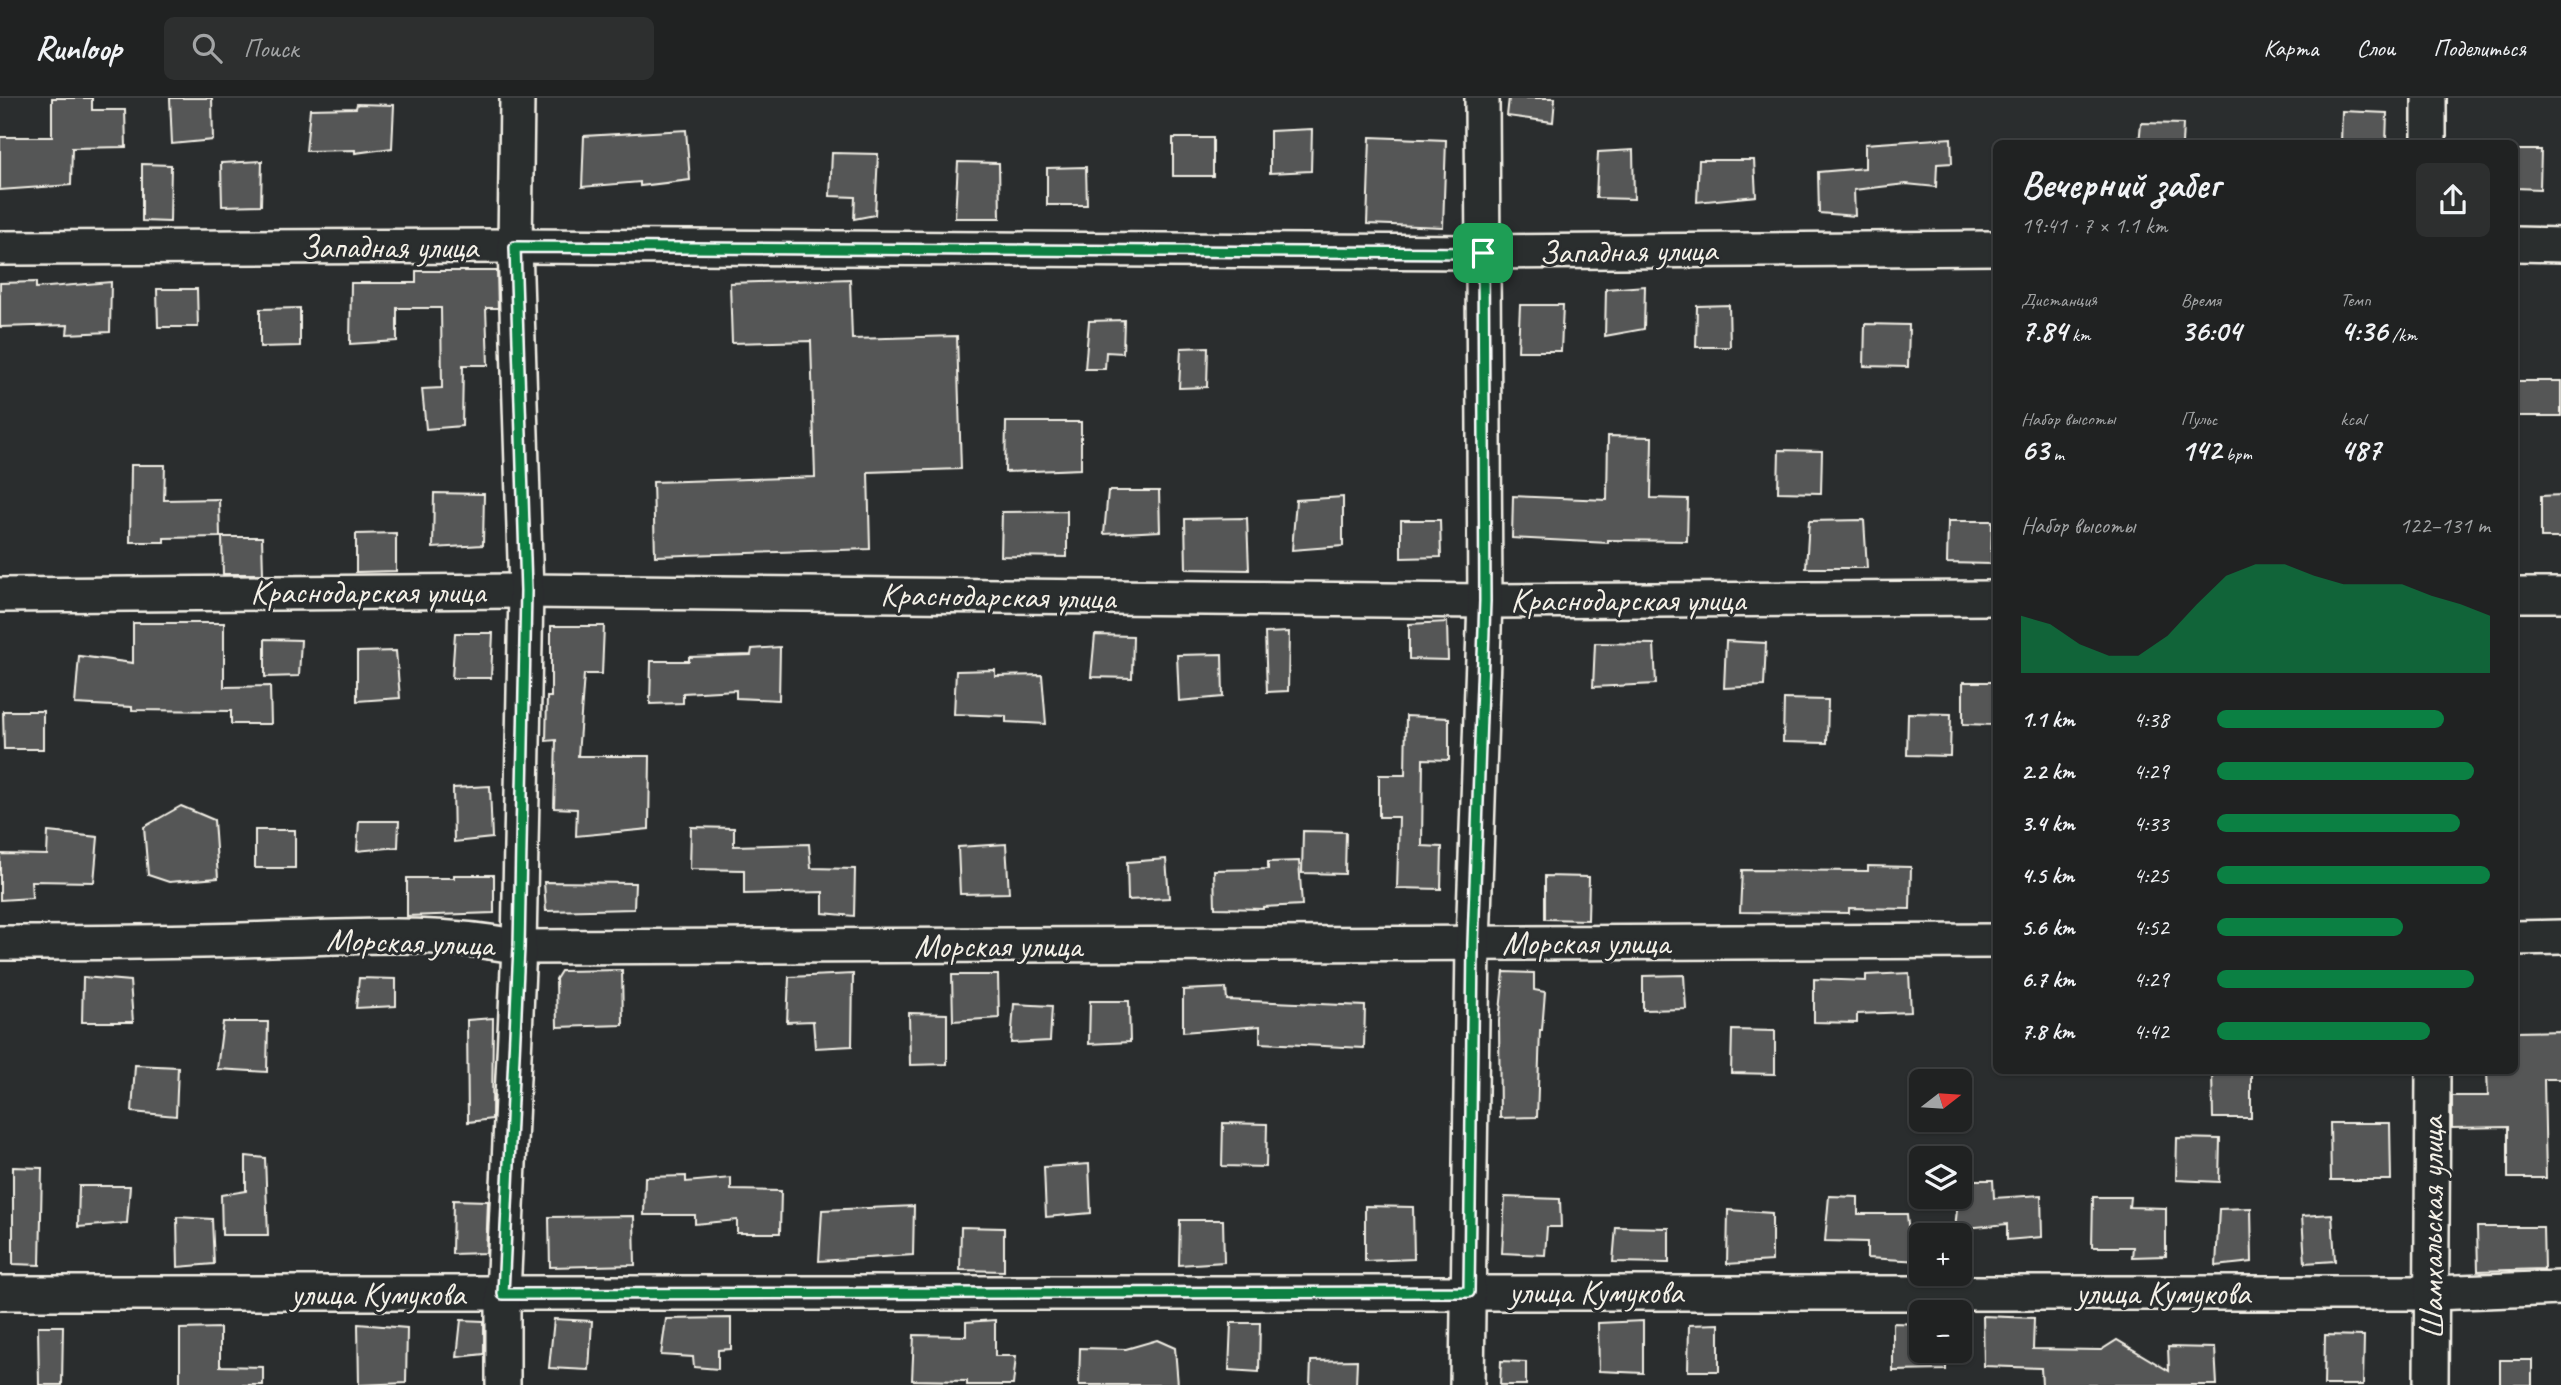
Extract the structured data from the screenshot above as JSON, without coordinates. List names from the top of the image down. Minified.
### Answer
{"streets":{"street":["Западная улица","Краснодарская улица","Морская улица","Шамхальская улица","улица Кумукова"]},"crossings":[["Шамхальская улица","улица Кумукова"]],"north":"right","page":{"header":"Runloop","search":"Поиск","nav":["Карта","Слои","Поделиться"],"heading":["Вечерний забег","19:41 · 7 × 1.1 km"],"stats":[["Дистанция","7.84 km"],["Время","36:04"],["Темп","4:36 /km"],["Набор высоты","63 m"],["Пульс","142 bpm"],["kcal","487"]],"chart":["Набор высоты","122–131 m"],"list":[{"name":"1.1 km","note":"4:38"},{"name":"2.2 km","note":"4:29"},{"name":"3.4 km","note":"4:33"},{"name":"4.5 km","note":"4:25"},{"name":"5.6 km","note":"4:52"},{"name":"6.7 km","note":"4:29"},{"name":"7.8 km","note":"4:42"}],"map_buttons":["+","−"]}}
